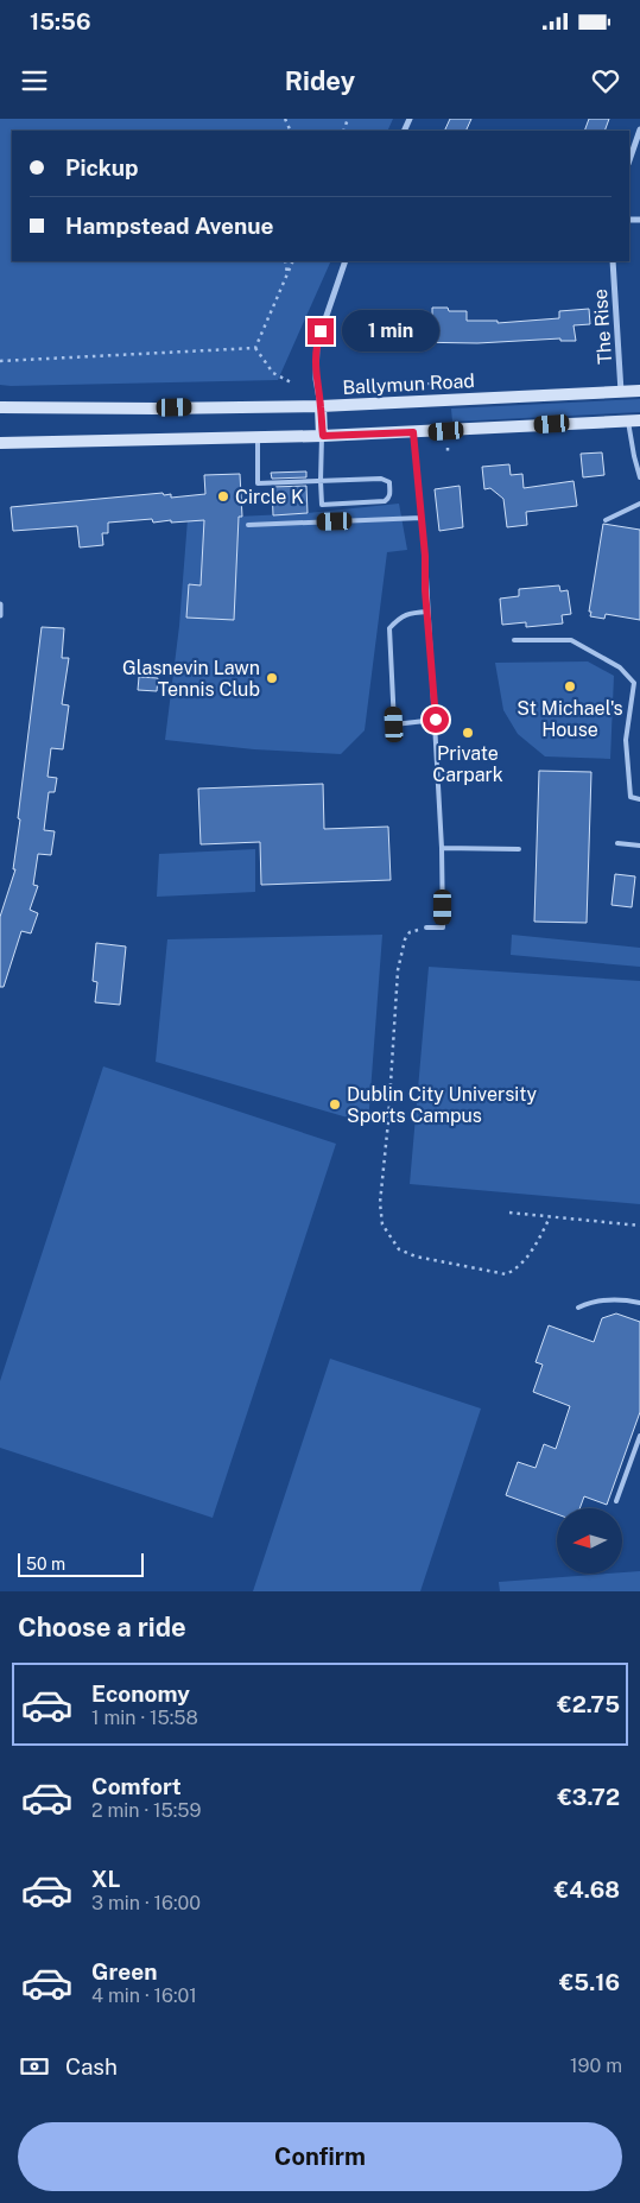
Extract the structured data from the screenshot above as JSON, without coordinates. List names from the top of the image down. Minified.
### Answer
{"streets":{"main road":["Ballymun Road"],"street":["The Rise"]},"crossings":[["The Rise","Ballymun Road"]],"places":["Circle K","Glasnevin Lawn Tennis Club","St Michael's House","Private Carpark","Dublin City University Sports Campus"],"scale_bar":"50 m","north":"left","page":{"status":"15:56","header":"Ridey","banner":["Pickup","Hampstead Avenue"],"bubble":"1 min","scale":"50 m","heading":"Choose a ride","list":[{"name":"Economy","note":"1 min · 15:58","value":"€2.75"},{"name":"Comfort","note":"2 min · 15:59","value":"€3.72"},{"name":"XL","note":"3 min · 16:00","value":"€4.68"},{"name":"Green","note":"4 min · 16:01","value":"€5.16"}],"pay":["Cash","190 m"],"buttons":"Confirm"}}
